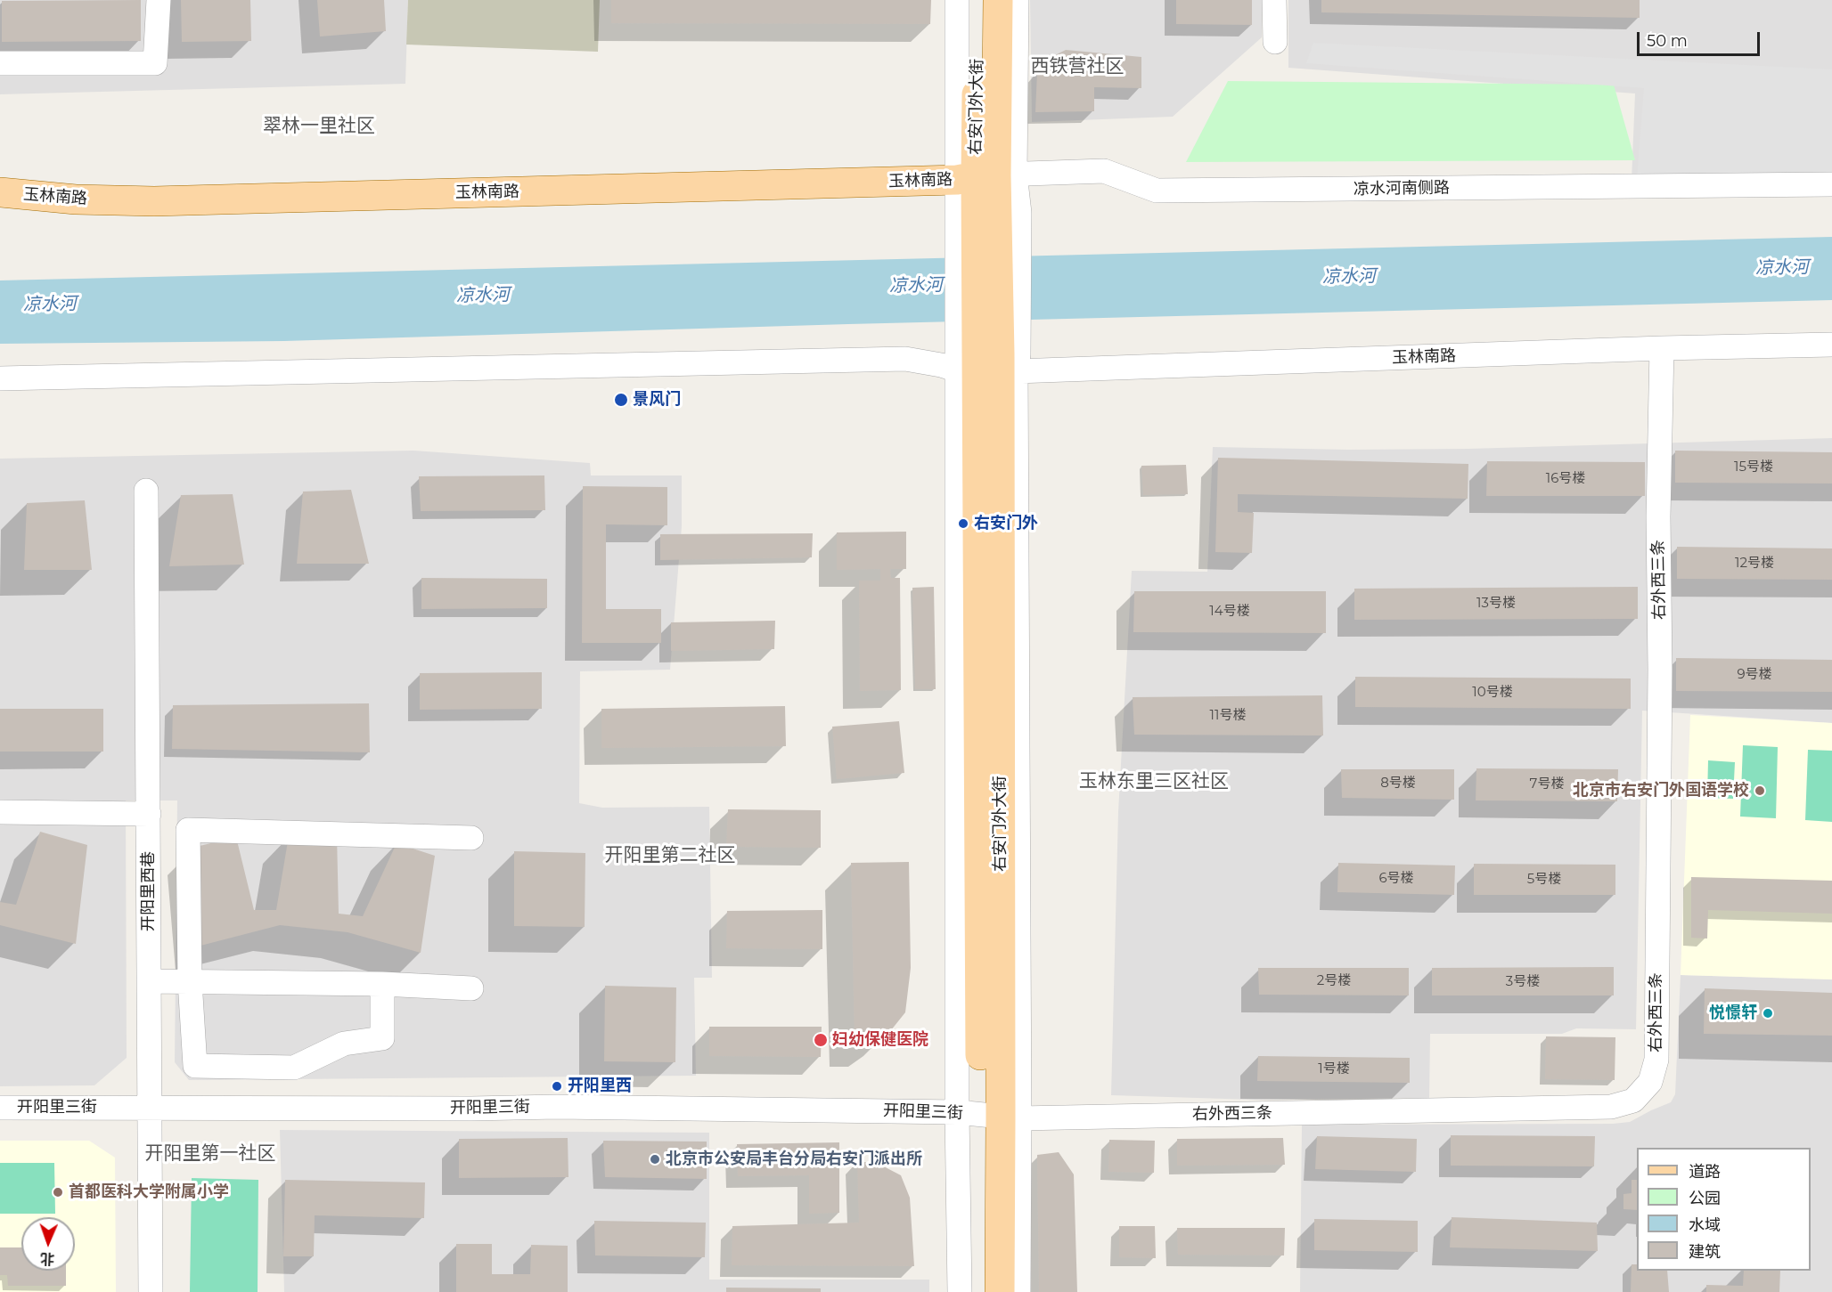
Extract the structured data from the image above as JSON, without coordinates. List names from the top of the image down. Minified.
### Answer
{"streets":{"main road":["右安门外大街","玉林南路"],"street":["凉水河南侧路","右外西三条","开阳里西巷","开阳里三街"]},"crossings":[["右安门外大街","玉林南路"],["右安门外大街","凉水河南侧路"],["右安门外大街","右外西三条"],["右安门外大街","开阳里三街"],["玉林南路","凉水河南侧路"],["玉林南路","右外西三条"],["右外西三条","开阳里三街"],["开阳里西巷","开阳里三街"]],"districts":["西铁营社区","翠林一里社区","玉林东里三区社区","开阳里第二社区","开阳里第一社区"],"water":["凉水河"],"places":["景风门","右安门外","北京市右安门外国语学校","悦憬轩","妇幼保健医院","开阳里西","北京市公安局丰台分局右安门派出所","首都医科大学附属小学"],"house_numbers":["15号楼","16号楼","12号楼","13号楼","14号楼","9号楼","10号楼","11号楼","8号楼","7号楼","6号楼","5号楼","2号楼","3号楼","1号楼"],"legend":["道路","公园","水域","建筑"],"scale_bar":"50 m","north":"bottom"}
